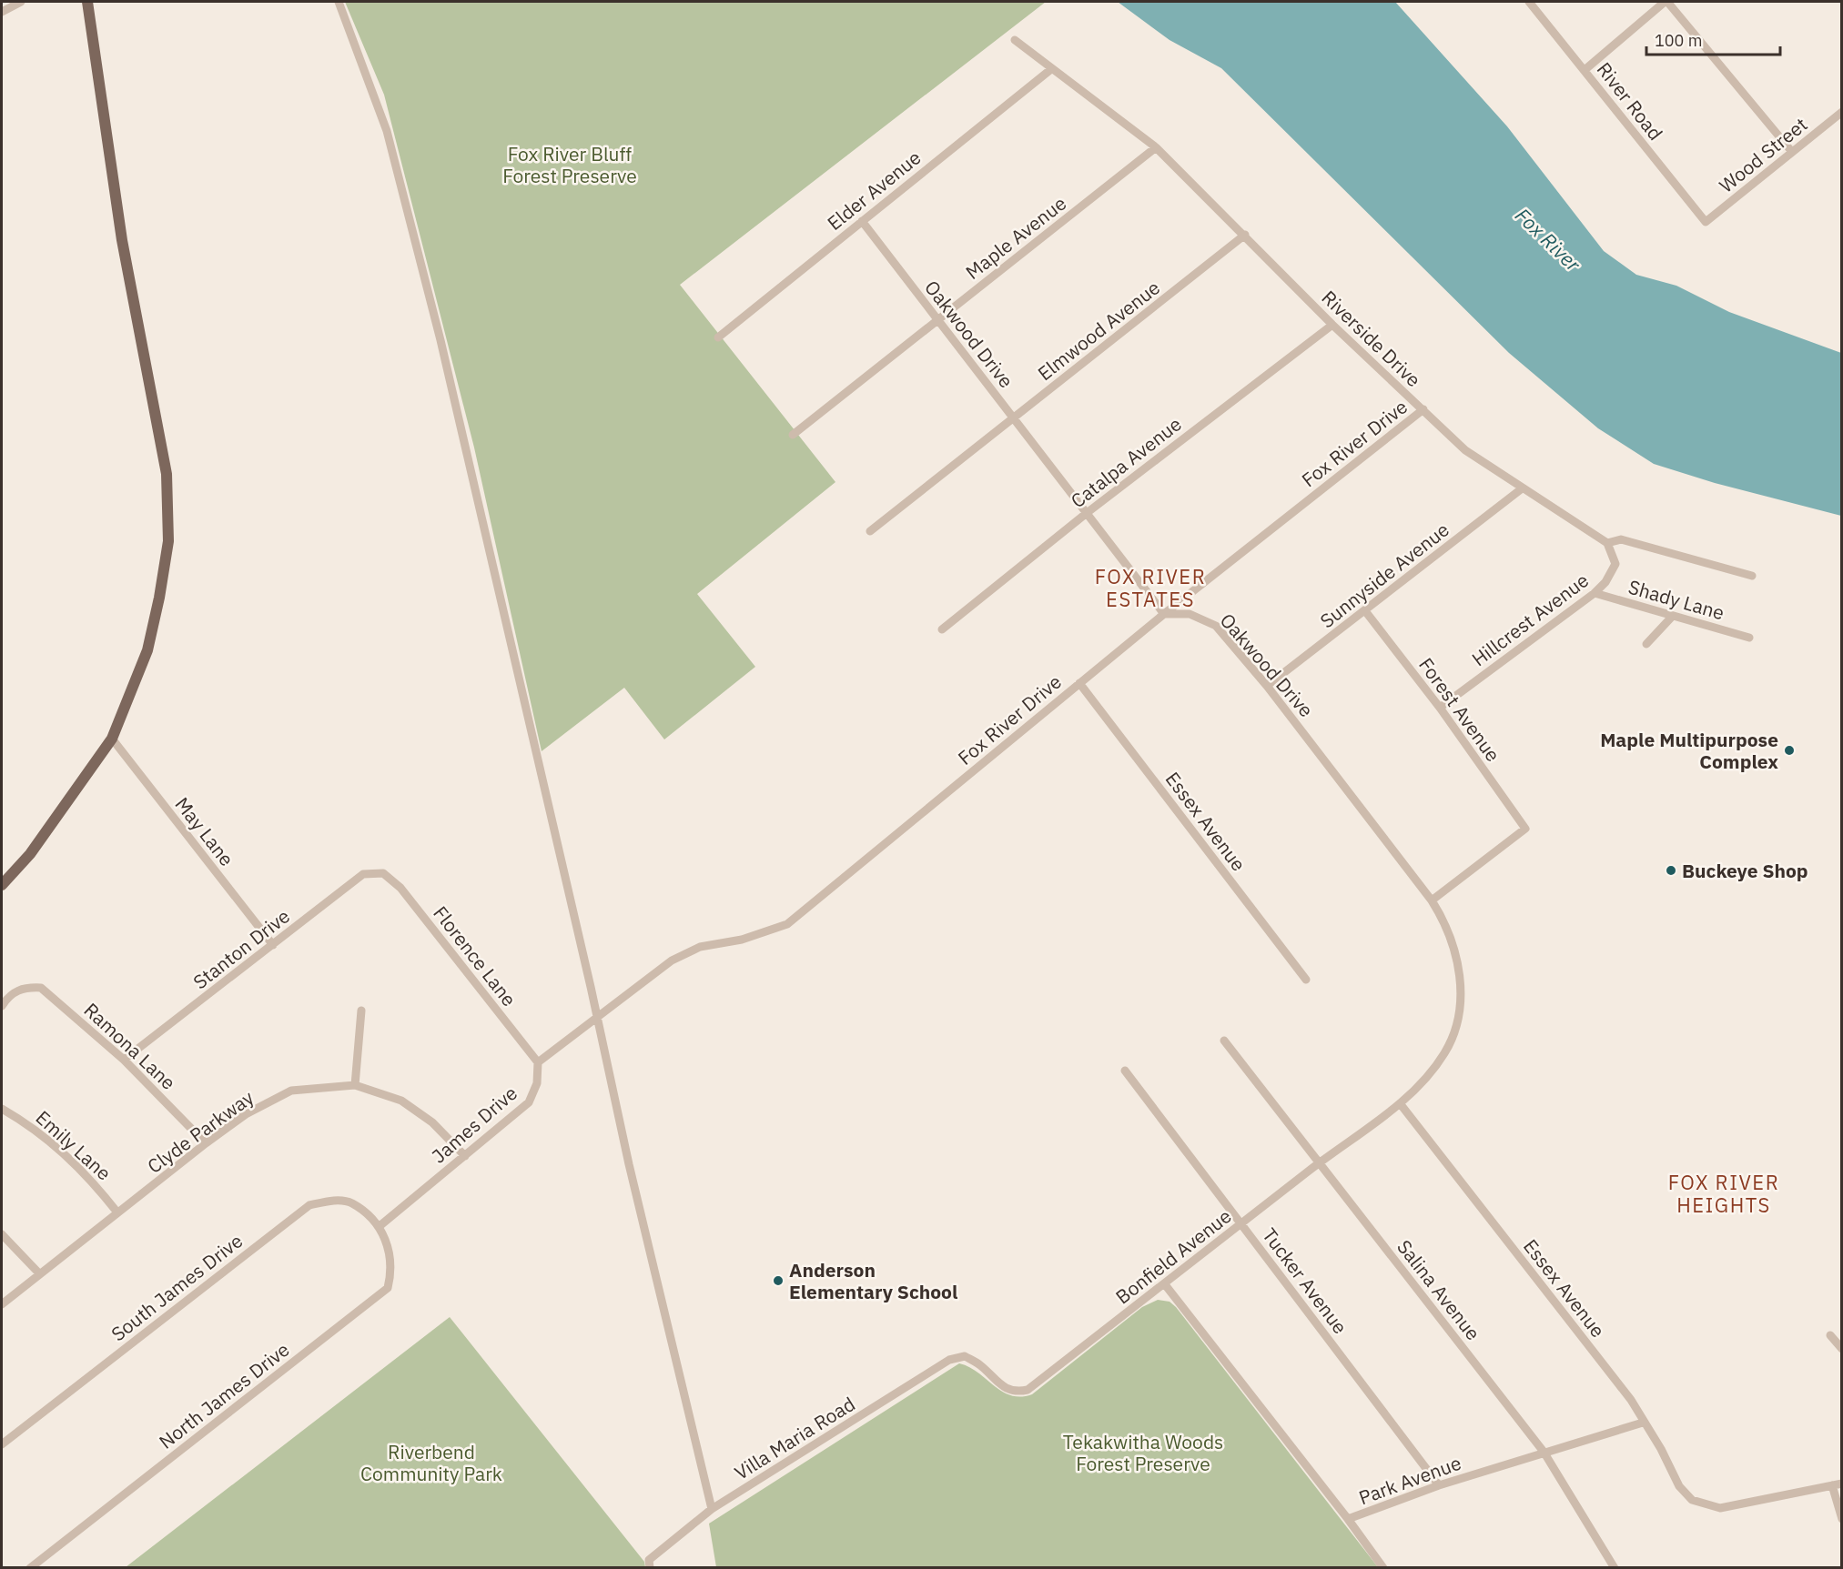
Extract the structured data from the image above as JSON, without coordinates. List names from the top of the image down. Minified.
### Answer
{"streets":{"street":["River Road","Wood Street","Elder Avenue","Maple Avenue","Elmwood Avenue","Oakwood Drive","Riverside Drive","Fox River Drive","Catalpa Avenue","Sunnyside Avenue","Shady Lane","Hillcrest Avenue","Forest Avenue","Essex Avenue","May Lane","Stanton Drive","Florence Lane","Ramona Lane","James Drive","Clyde Parkway","Emily Lane","Bonfield Avenue","Tucker Avenue","South James Drive","Salina Avenue","North James Drive","Villa Maria Road","Park Avenue"]},"crossings":[["River Road","Wood Street"],["Elder Avenue","Oakwood Drive"],["Elder Avenue","Riverside Drive"],["Maple Avenue","Oakwood Drive"],["Maple Avenue","Riverside Drive"],["Elmwood Avenue","Oakwood Drive"],["Elmwood Avenue","Riverside Drive"],["Oakwood Drive","Fox River Drive"],["Oakwood Drive","Catalpa Avenue"],["Oakwood Drive","Sunnyside Avenue"],["Oakwood Drive","Forest Avenue"],["Oakwood Drive","Essex Avenue"],["Oakwood Drive","Bonfield Avenue"],["Riverside Drive","Fox River Drive"],["Riverside Drive","Catalpa Avenue"],["Riverside Drive","Sunnyside Avenue"],["Riverside Drive","Hillcrest Avenue"],["Fox River Drive","Essex Avenue"],["Sunnyside Avenue","Forest Avenue"],["Shady Lane","Hillcrest Avenue"],["Hillcrest Avenue","Forest Avenue"],["Essex Avenue","Bonfield Avenue"],["Essex Avenue","Park Avenue"],["May Lane","Stanton Drive"],["Stanton Drive","Florence Lane"],["Stanton Drive","Ramona Lane"],["Florence Lane","James Drive"],["Ramona Lane","Clyde Parkway"],["James Drive","Clyde Parkway"],["James Drive","South James Drive"],["James Drive","North James Drive"],["Clyde Parkway","Emily Lane"],["Bonfield Avenue","Tucker Avenue"],["Bonfield Avenue","Salina Avenue"],["Bonfield Avenue","Villa Maria Road"],["Bonfield Avenue","Park Avenue"],["Tucker Avenue","Park Avenue"],["South James Drive","North James Drive"],["Salina Avenue","Park Avenue"]],"districts":["FOX RIVER ESTATES","FOX RIVER HEIGHTS"],"water":["Fox River"],"parks":["Fox River Bluff Forest Preserve","Tekakwitha Woods Forest Preserve","Riverbend Community Park"],"places":["Maple Multipurpose Complex","Buckeye Shop","Anderson Elementary School"],"scale_bar":"100 m"}
